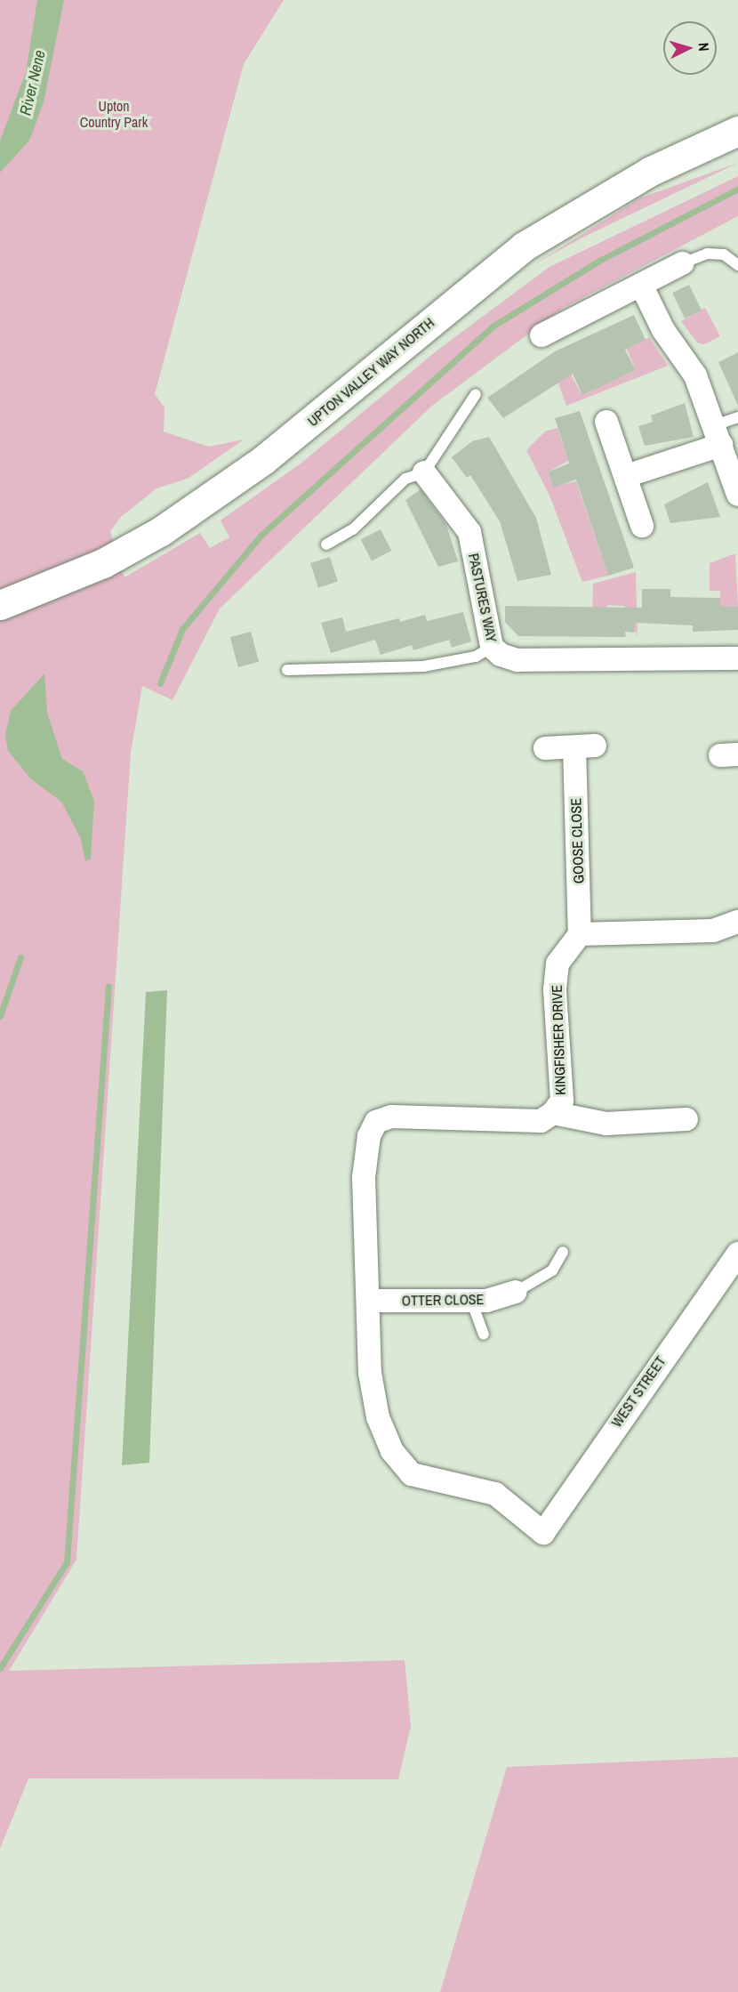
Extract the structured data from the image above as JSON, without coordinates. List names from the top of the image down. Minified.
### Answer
{"streets":{"street":["UPTON VALLEY WAY NORTH","PASTURES WAY","GOOSE CLOSE","KINGFISHER DRIVE","OTTER CLOSE","WEST STREET"]},"crossings":[["GOOSE CLOSE","KINGFISHER DRIVE"],["OTTER CLOSE","WEST STREET"]],"water":["River Nene"],"parks":["Upton Country Park"],"north":"right"}
